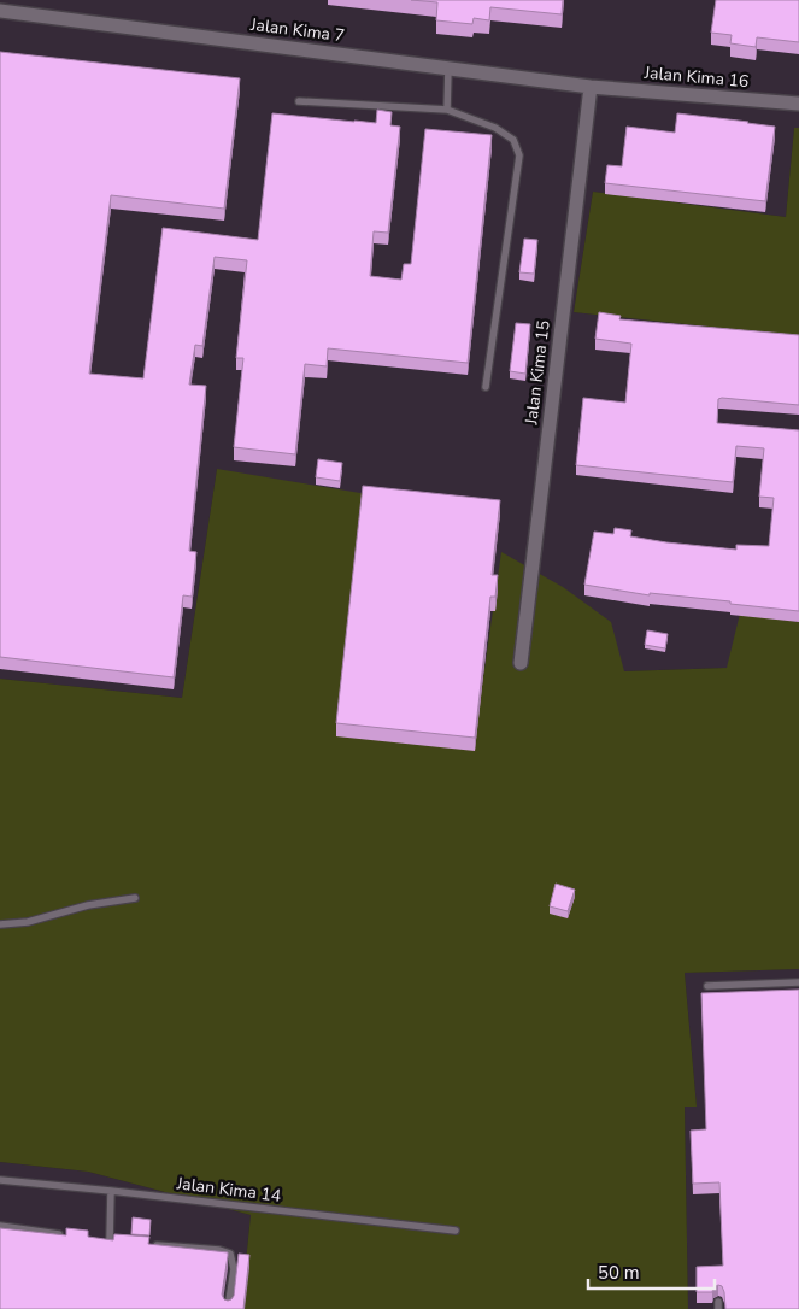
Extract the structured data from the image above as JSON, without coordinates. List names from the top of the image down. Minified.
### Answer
{"streets":{"street":["Jalan Kima 7","Jalan Kima 16","Jalan Kima 15"],"lane":["Jalan Kima 14"]},"crossings":[["Jalan Kima 7","Jalan Kima 16"],["Jalan Kima 7","Jalan Kima 15"],["Jalan Kima 16","Jalan Kima 15"]],"scale_bar":"50 m"}
